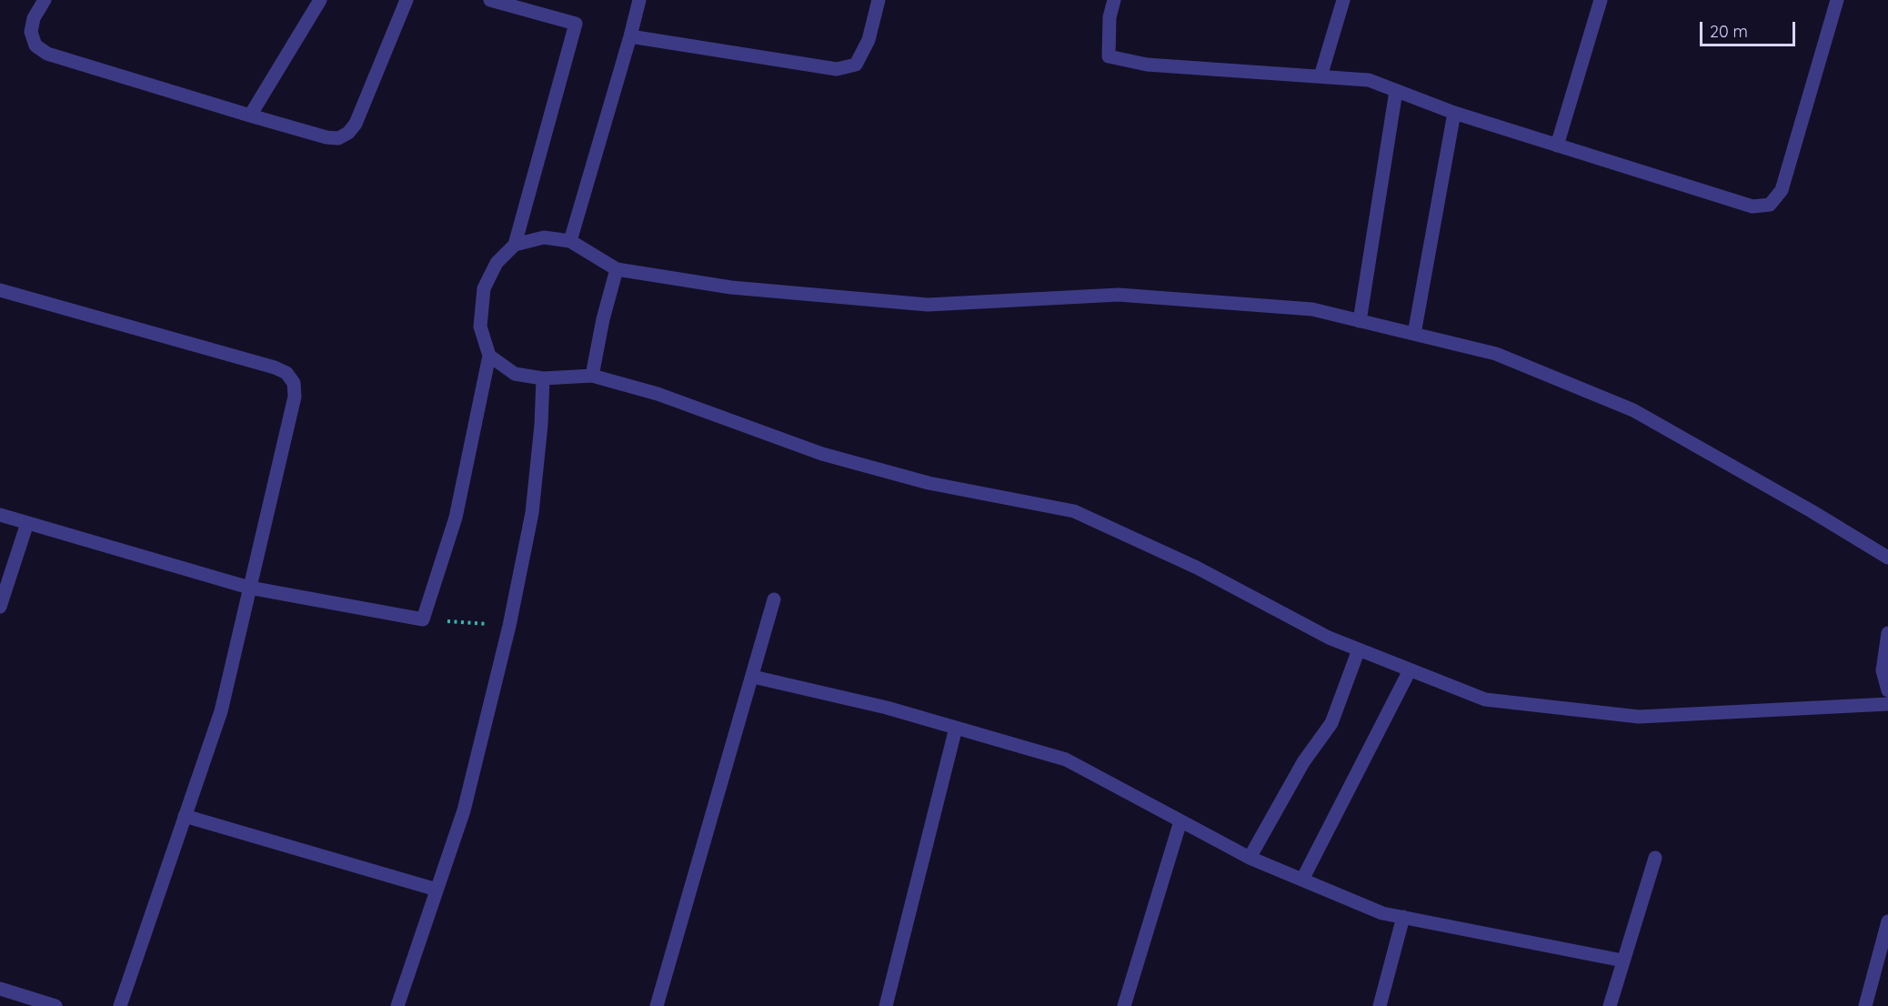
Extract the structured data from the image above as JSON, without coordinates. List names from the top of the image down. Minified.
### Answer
{"scale_bar":"20 m"}
